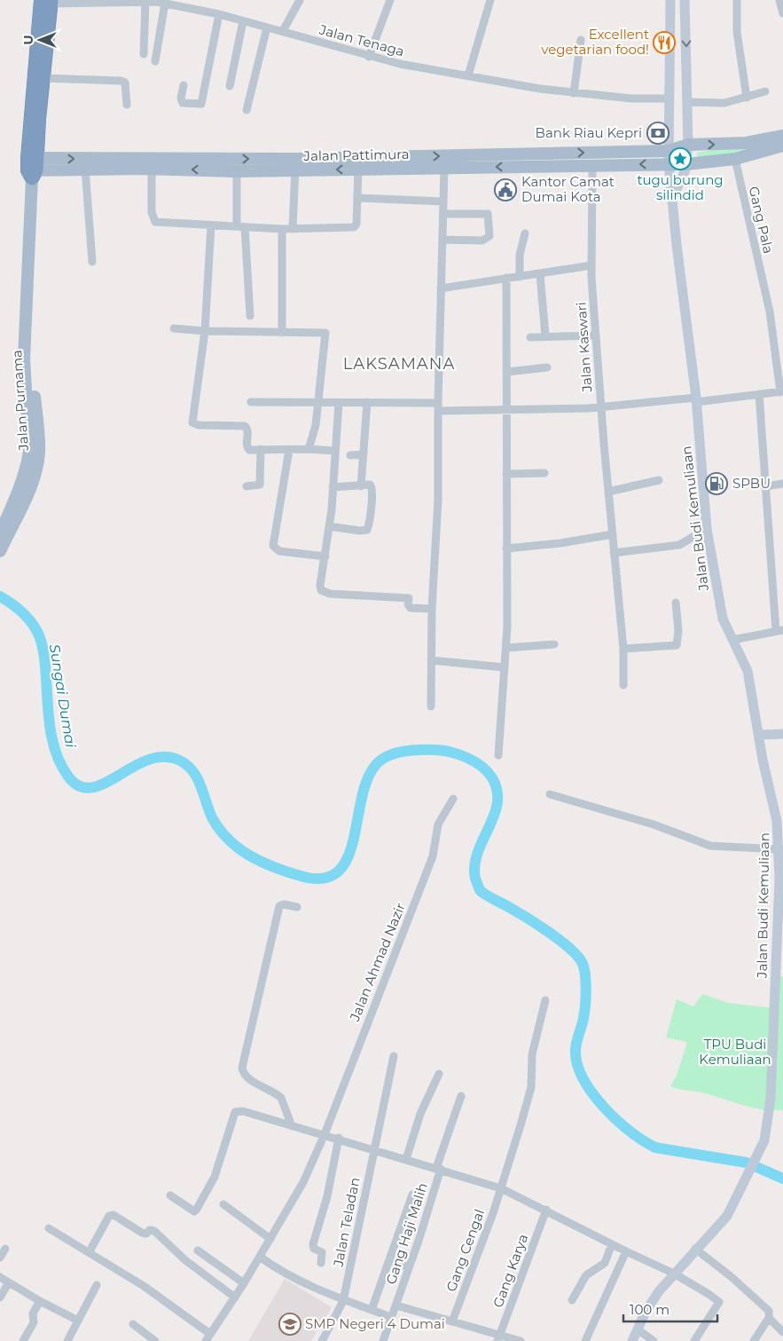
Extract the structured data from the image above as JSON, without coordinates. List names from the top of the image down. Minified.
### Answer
{"streets":{"main road":["Jalan Pattimura","Jalan Purnama"],"street":["Jalan Tenaga","Gang Pala","Jalan Kaswari","Jalan Budi Kemuliaan","Jalan Ahmad Nazir","Jalan Teladan","Gang Haji Malih","Gang Cengal","Gang Karya"]},"crossings":[["Jalan Tenaga","Jalan Budi Kemuliaan"],["Jalan Pattimura","Gang Pala"],["Jalan Pattimura","Jalan Kaswari"],["Jalan Pattimura","Jalan Purnama"],["Jalan Pattimura","Jalan Budi Kemuliaan"]],"districts":["LAKSAMANA"],"water":["Sungai Dumai"],"parks":["TPU Budi Kemuliaan"],"places":{"restaurant":["Excellent vegetarian food!"],"bank":["Bank Riau Kepri"],"place":["tugu burung silindid"],"public building":["Kantor Camat Dumai Kota"],"fuel station":["SPBU"],"school or university":["SMP Negeri 4 Dumai"]},"scale_bar":"100 m","north":"left"}
